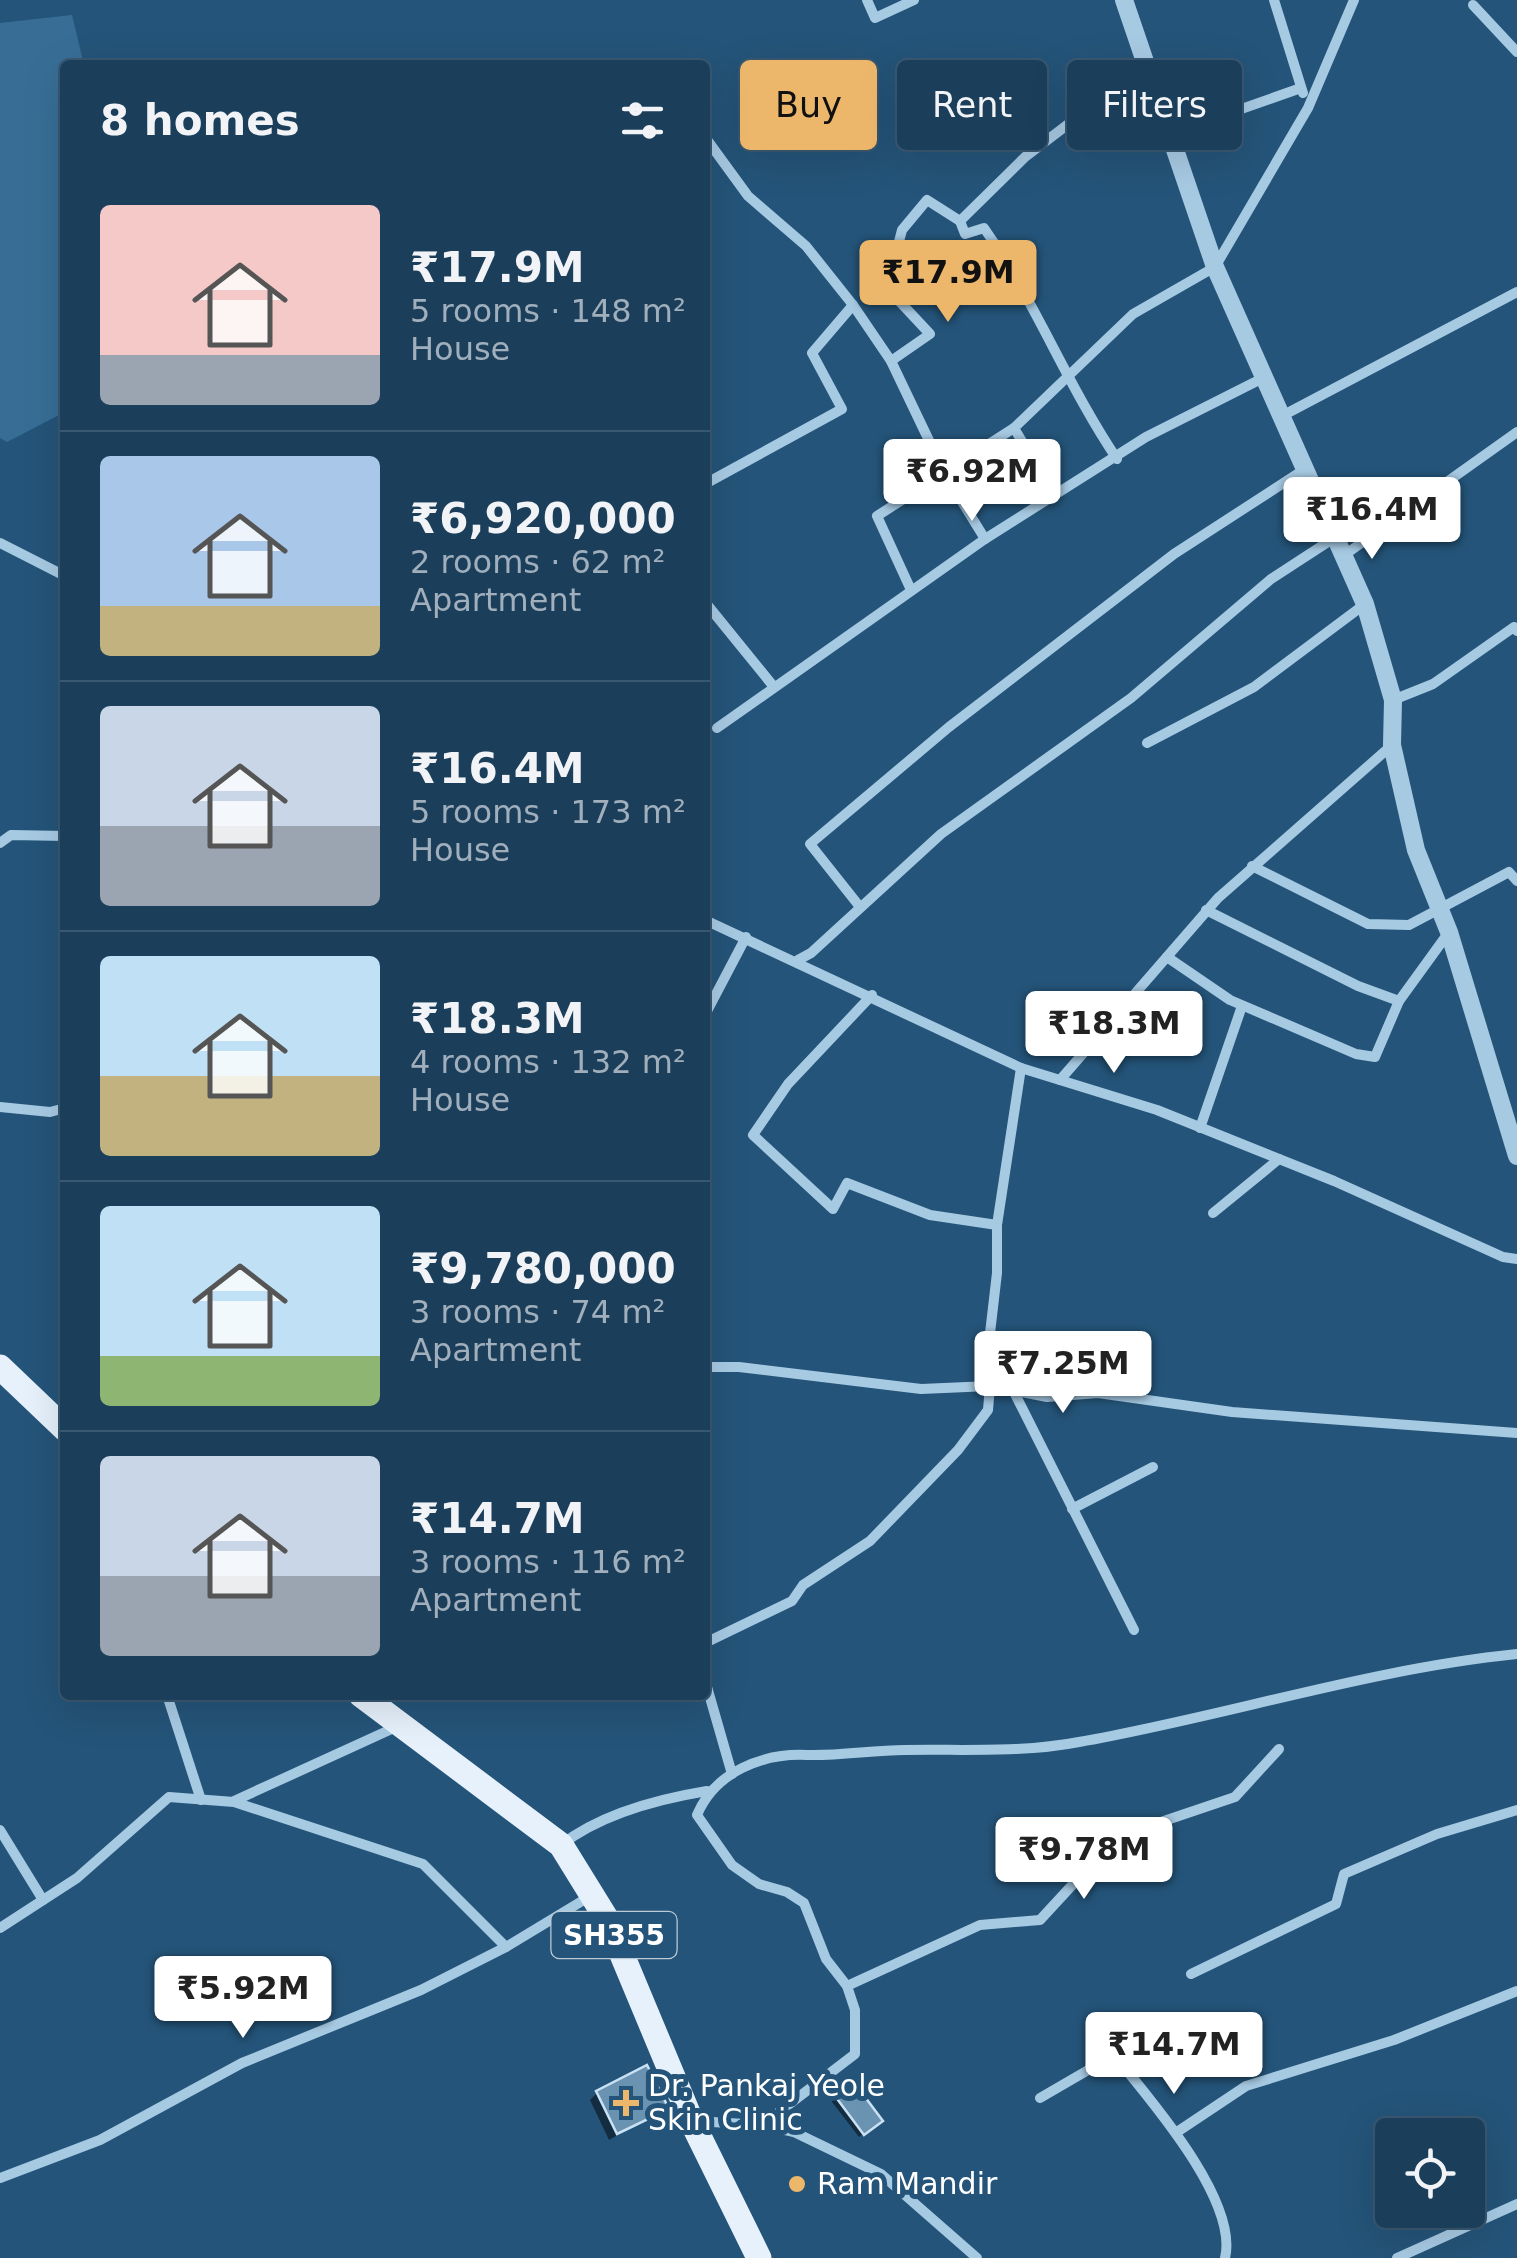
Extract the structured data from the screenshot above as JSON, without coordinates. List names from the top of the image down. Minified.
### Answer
{"streets":{"main road":["SH355"]},"places":{"health":["Dr. Pankaj Yeole Skin Clinic"],"other":["Ram Mandir"]},"page":{"chip":["Buy","Rent","Filters"],"heading":"8 homes","list":[{"name":"₹17.9M","note":"5 rooms · 148 m² · House"},{"name":"₹6,920,000","note":"2 rooms · 62 m² · Apartment"},{"name":"₹16.4M","note":"5 rooms · 173 m² · House"},{"name":"₹18.3M","note":"4 rooms · 132 m² · House"},{"name":"₹9,780,000","note":"3 rooms · 74 m² · Apartment"},{"name":"₹14.7M","note":"3 rooms · 116 m² · Apartment"}],"price":["₹17.9M","₹6.92M","₹16.4M","₹18.3M","₹7.25M","₹9.78M","₹5.92M","₹14.7M"]}}
